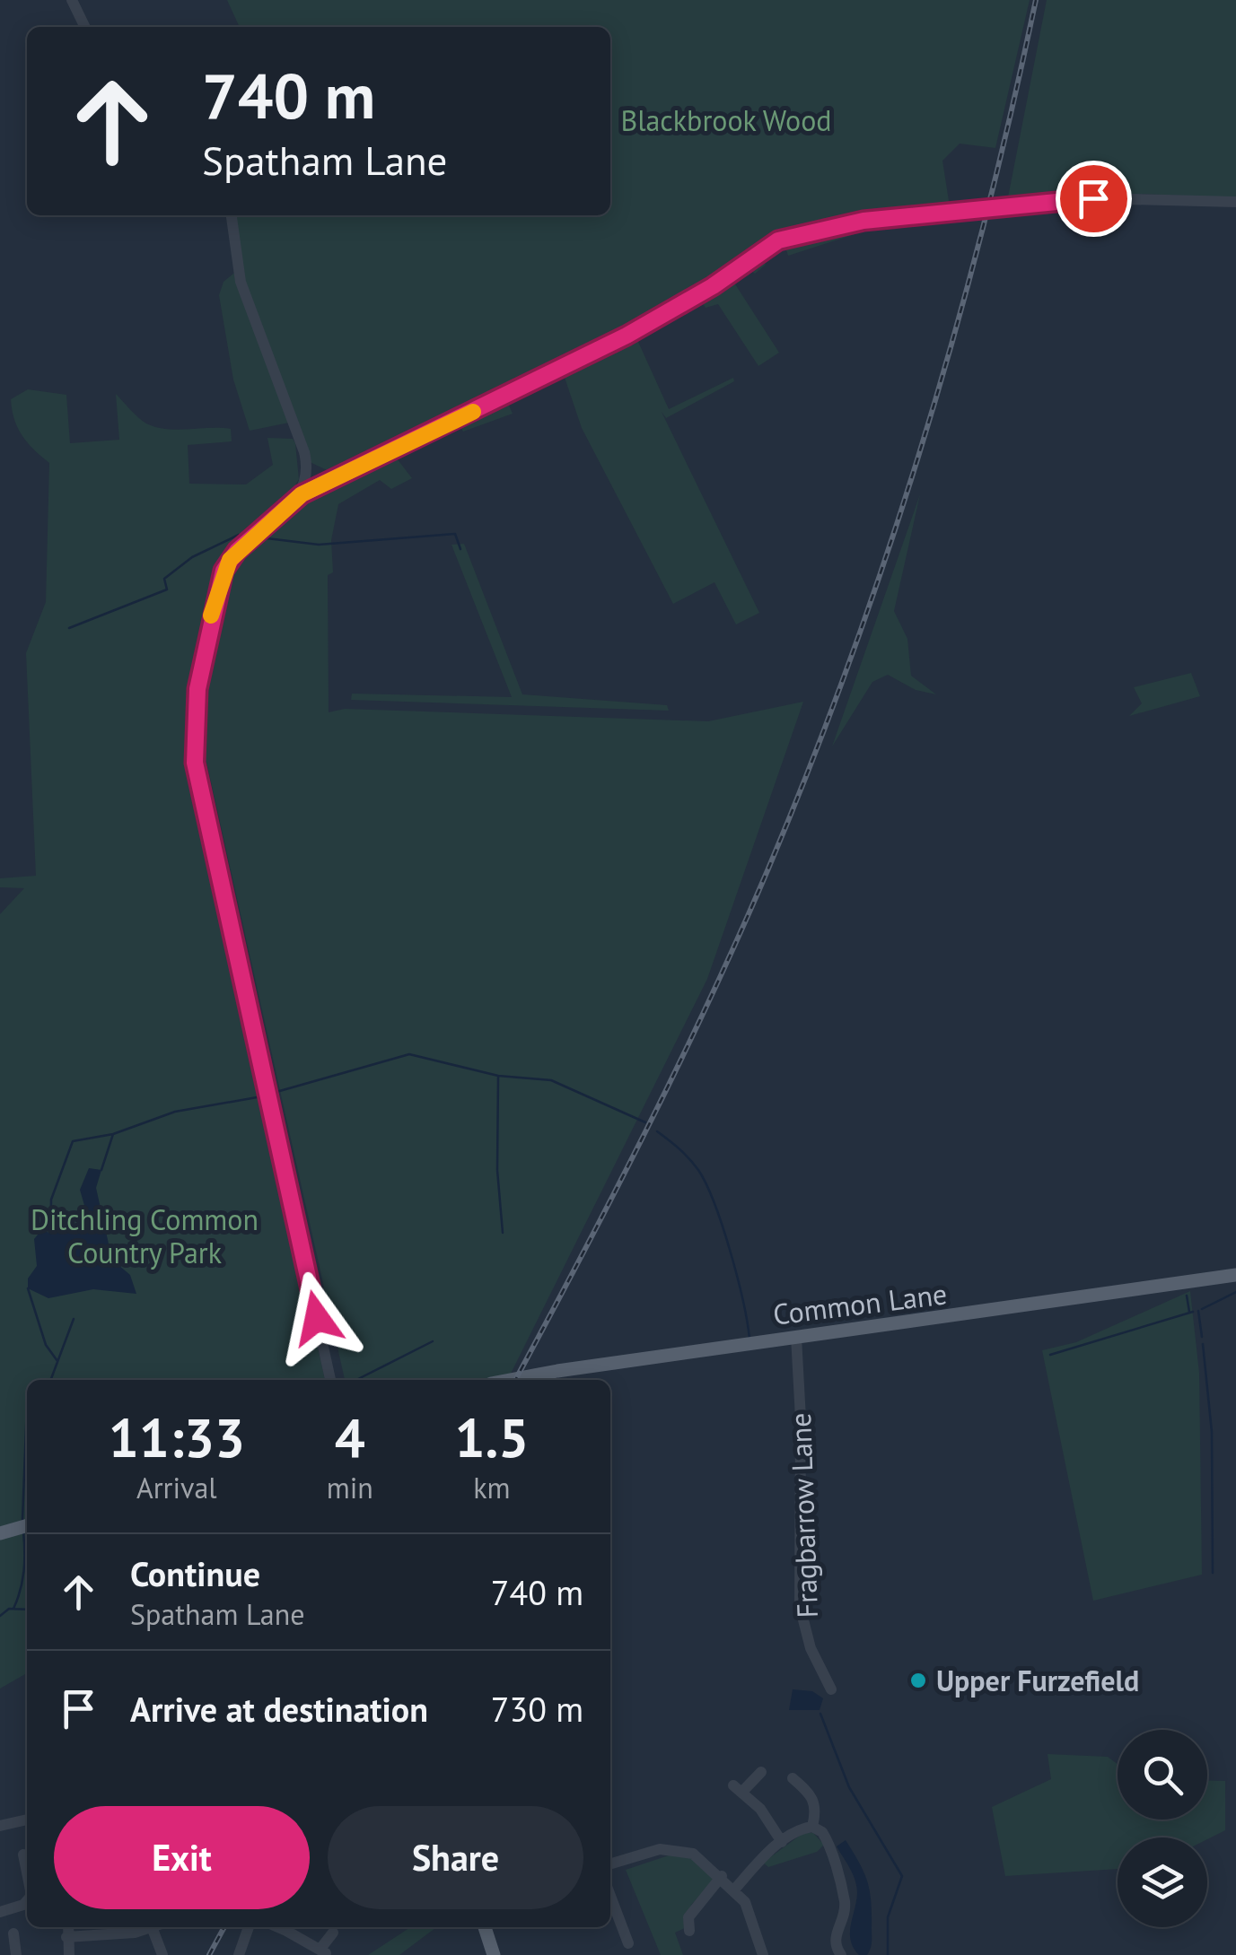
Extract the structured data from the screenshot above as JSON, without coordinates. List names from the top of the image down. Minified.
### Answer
{"streets":{"main road":["Common Lane"],"street":["Fragbarrow Lane"]},"crossings":[["Common Lane","Fragbarrow Lane"]],"parks":["Blackbrook Wood","Ditchling Common Country Park"],"places":["Upper Furzefield"],"page":{"turn":["740 m","Spatham Lane"],"eta":["11:33","Arrival","4","min","1.5","km"],"list":[{"name":"Continue","note":"Spatham Lane","value":"740 m"},{"name":"Arrive at destination","value":"730 m"}],"buttons":["Exit","Share"]}}
